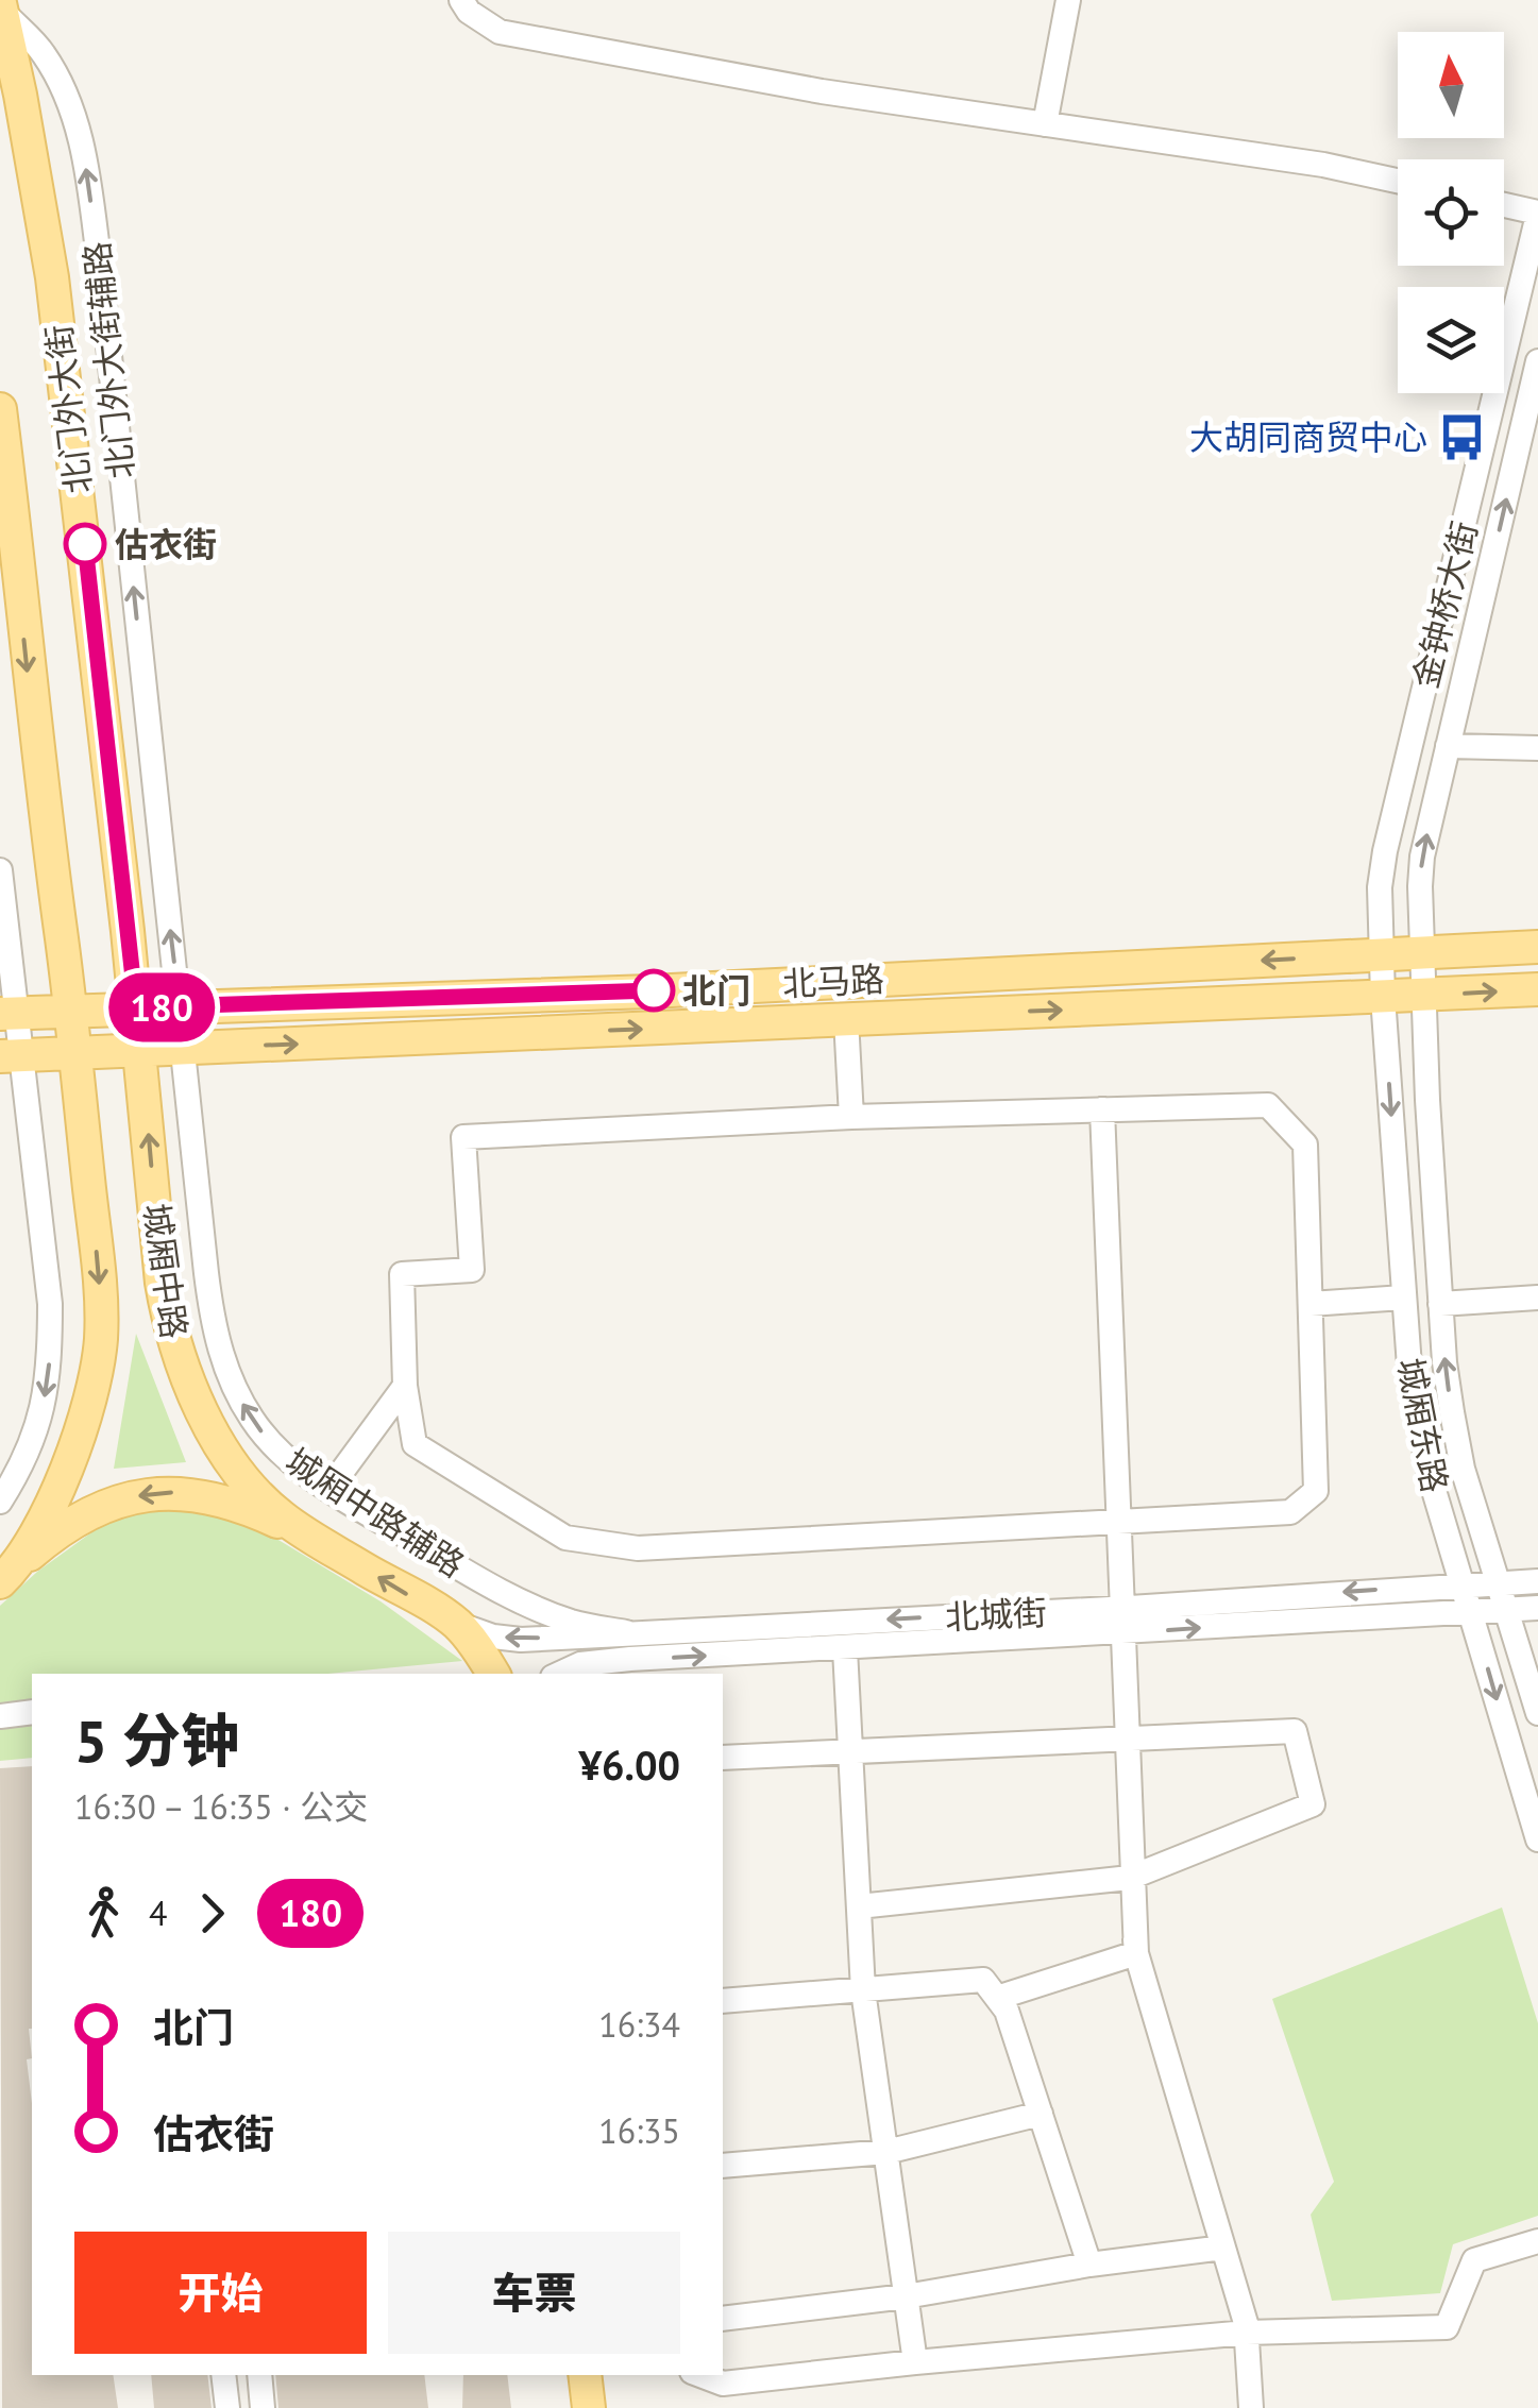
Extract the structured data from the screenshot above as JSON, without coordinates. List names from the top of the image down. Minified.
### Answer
{"streets":{"main road":["北门外大街","北马路","城厢中路"],"street":["北门外大街辅路","金钟桥大街","城厢东路","城厢中路辅路","北城街"]},"crossings":[["北门外大街辅路","北门外大街"],["北门外大街辅路","北马路"],["北门外大街辅路","城厢中路辅路"],["北门外大街","北马路"],["北门外大街","城厢中路"],["金钟桥大街","北马路"],["金钟桥大街","城厢东路"],["北马路","城厢中路"],["北马路","城厢东路"],["北马路","城厢中路辅路"],["城厢中路","北城街"],["城厢东路","北城街"],["城厢中路辅路","北城街"]],"one_way":["北门外大街辅路"],"places":{"bus stop":["大胡同商贸中心"],"other":["估衣街","北门"]},"lines":["bus line 180"],"north":"top","page":{"on_map":"180","heading":["5 分钟","16:30 – 16:35 · 公交","¥6.00"],"legs":["4","180"],"list":[{"name":"北门","value":"16:34"},{"name":"估衣街","value":"16:35"}],"buttons":["开始","车票"]}}
